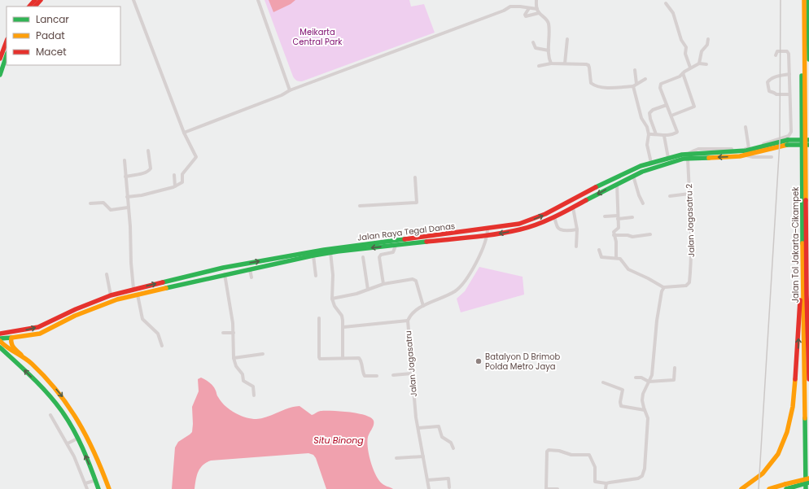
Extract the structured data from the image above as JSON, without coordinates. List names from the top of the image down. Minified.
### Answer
{"streets":{"main road":["Jalan Raya Tegal Danas","Jalan Tol Jakarta–Cikampek"],"street":["Jalan Jagasatru 2","Jalan Jagasatru"]},"crossings":[["Jalan Jagasatru 2","Jalan Raya Tegal Danas"],["Jalan Raya Tegal Danas","Jalan Jagasatru"]],"water":["Situ Binong"],"parks":["Meikarta Central Park"],"places":["Batalyon D Brimob Polda Metro Jaya"],"legend":["Lancar","Padat","Macet"]}
